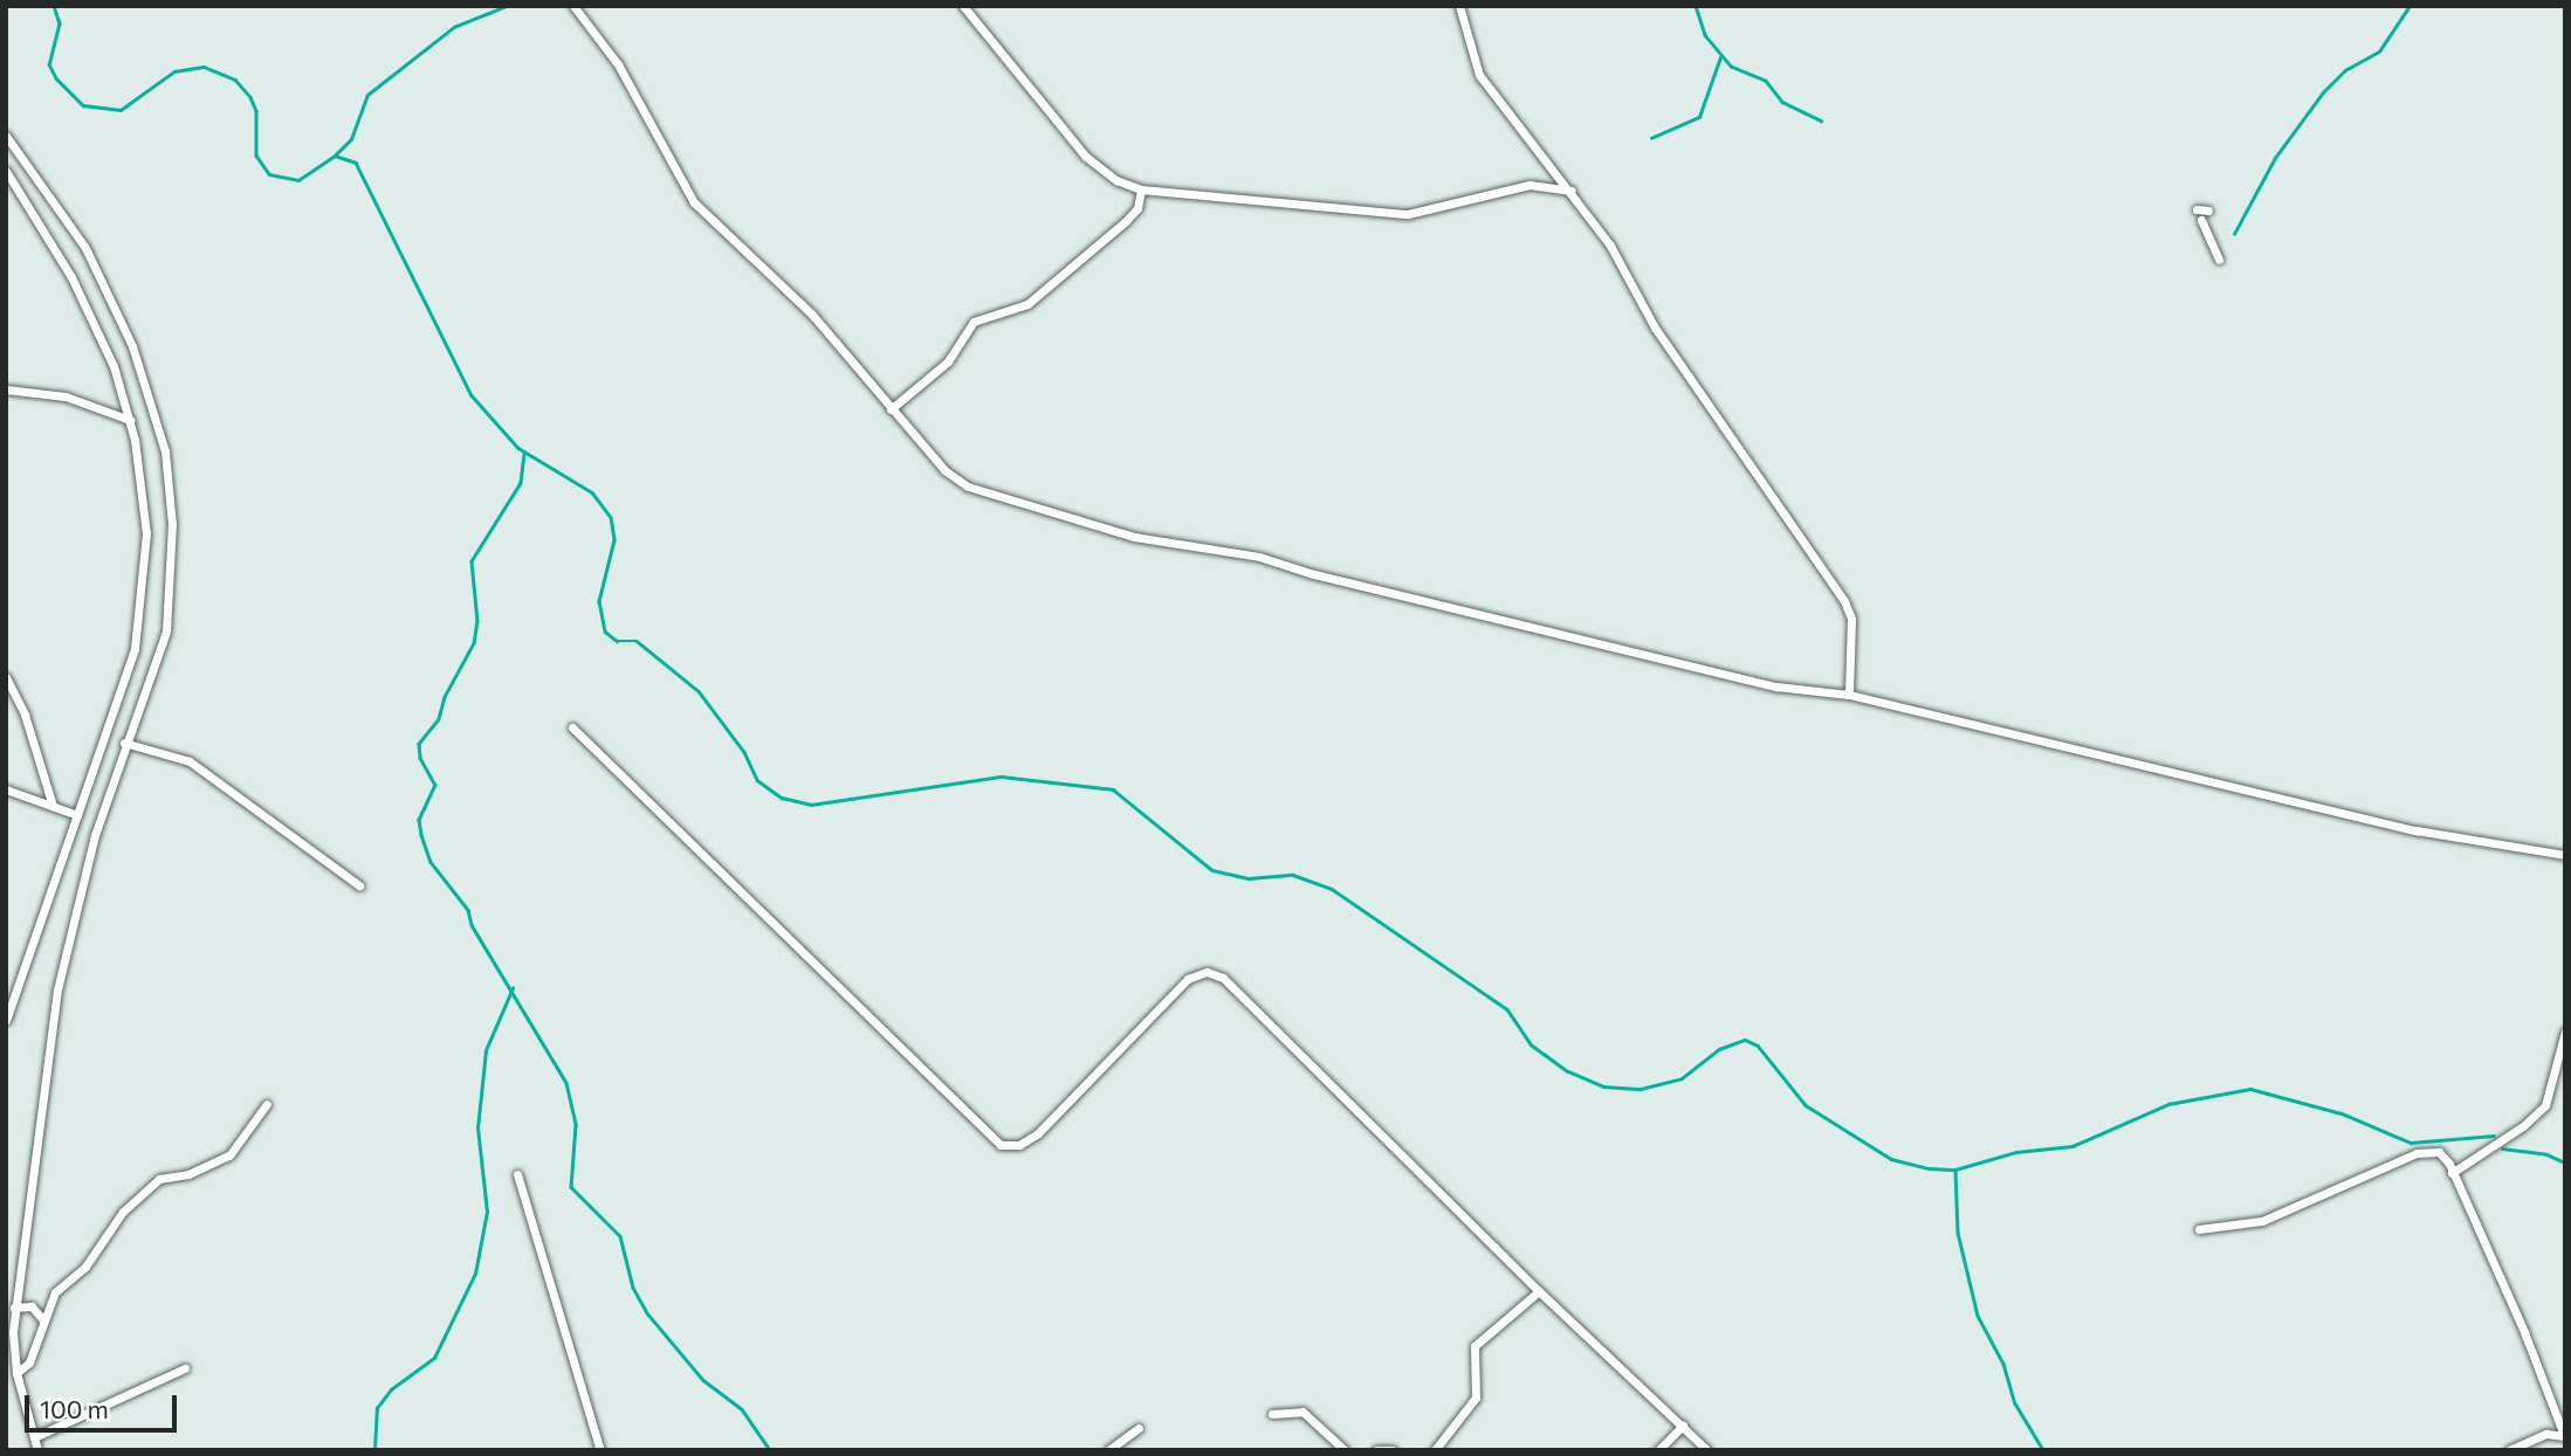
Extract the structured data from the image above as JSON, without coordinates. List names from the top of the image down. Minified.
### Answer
{"scale_bar":"100 m"}
